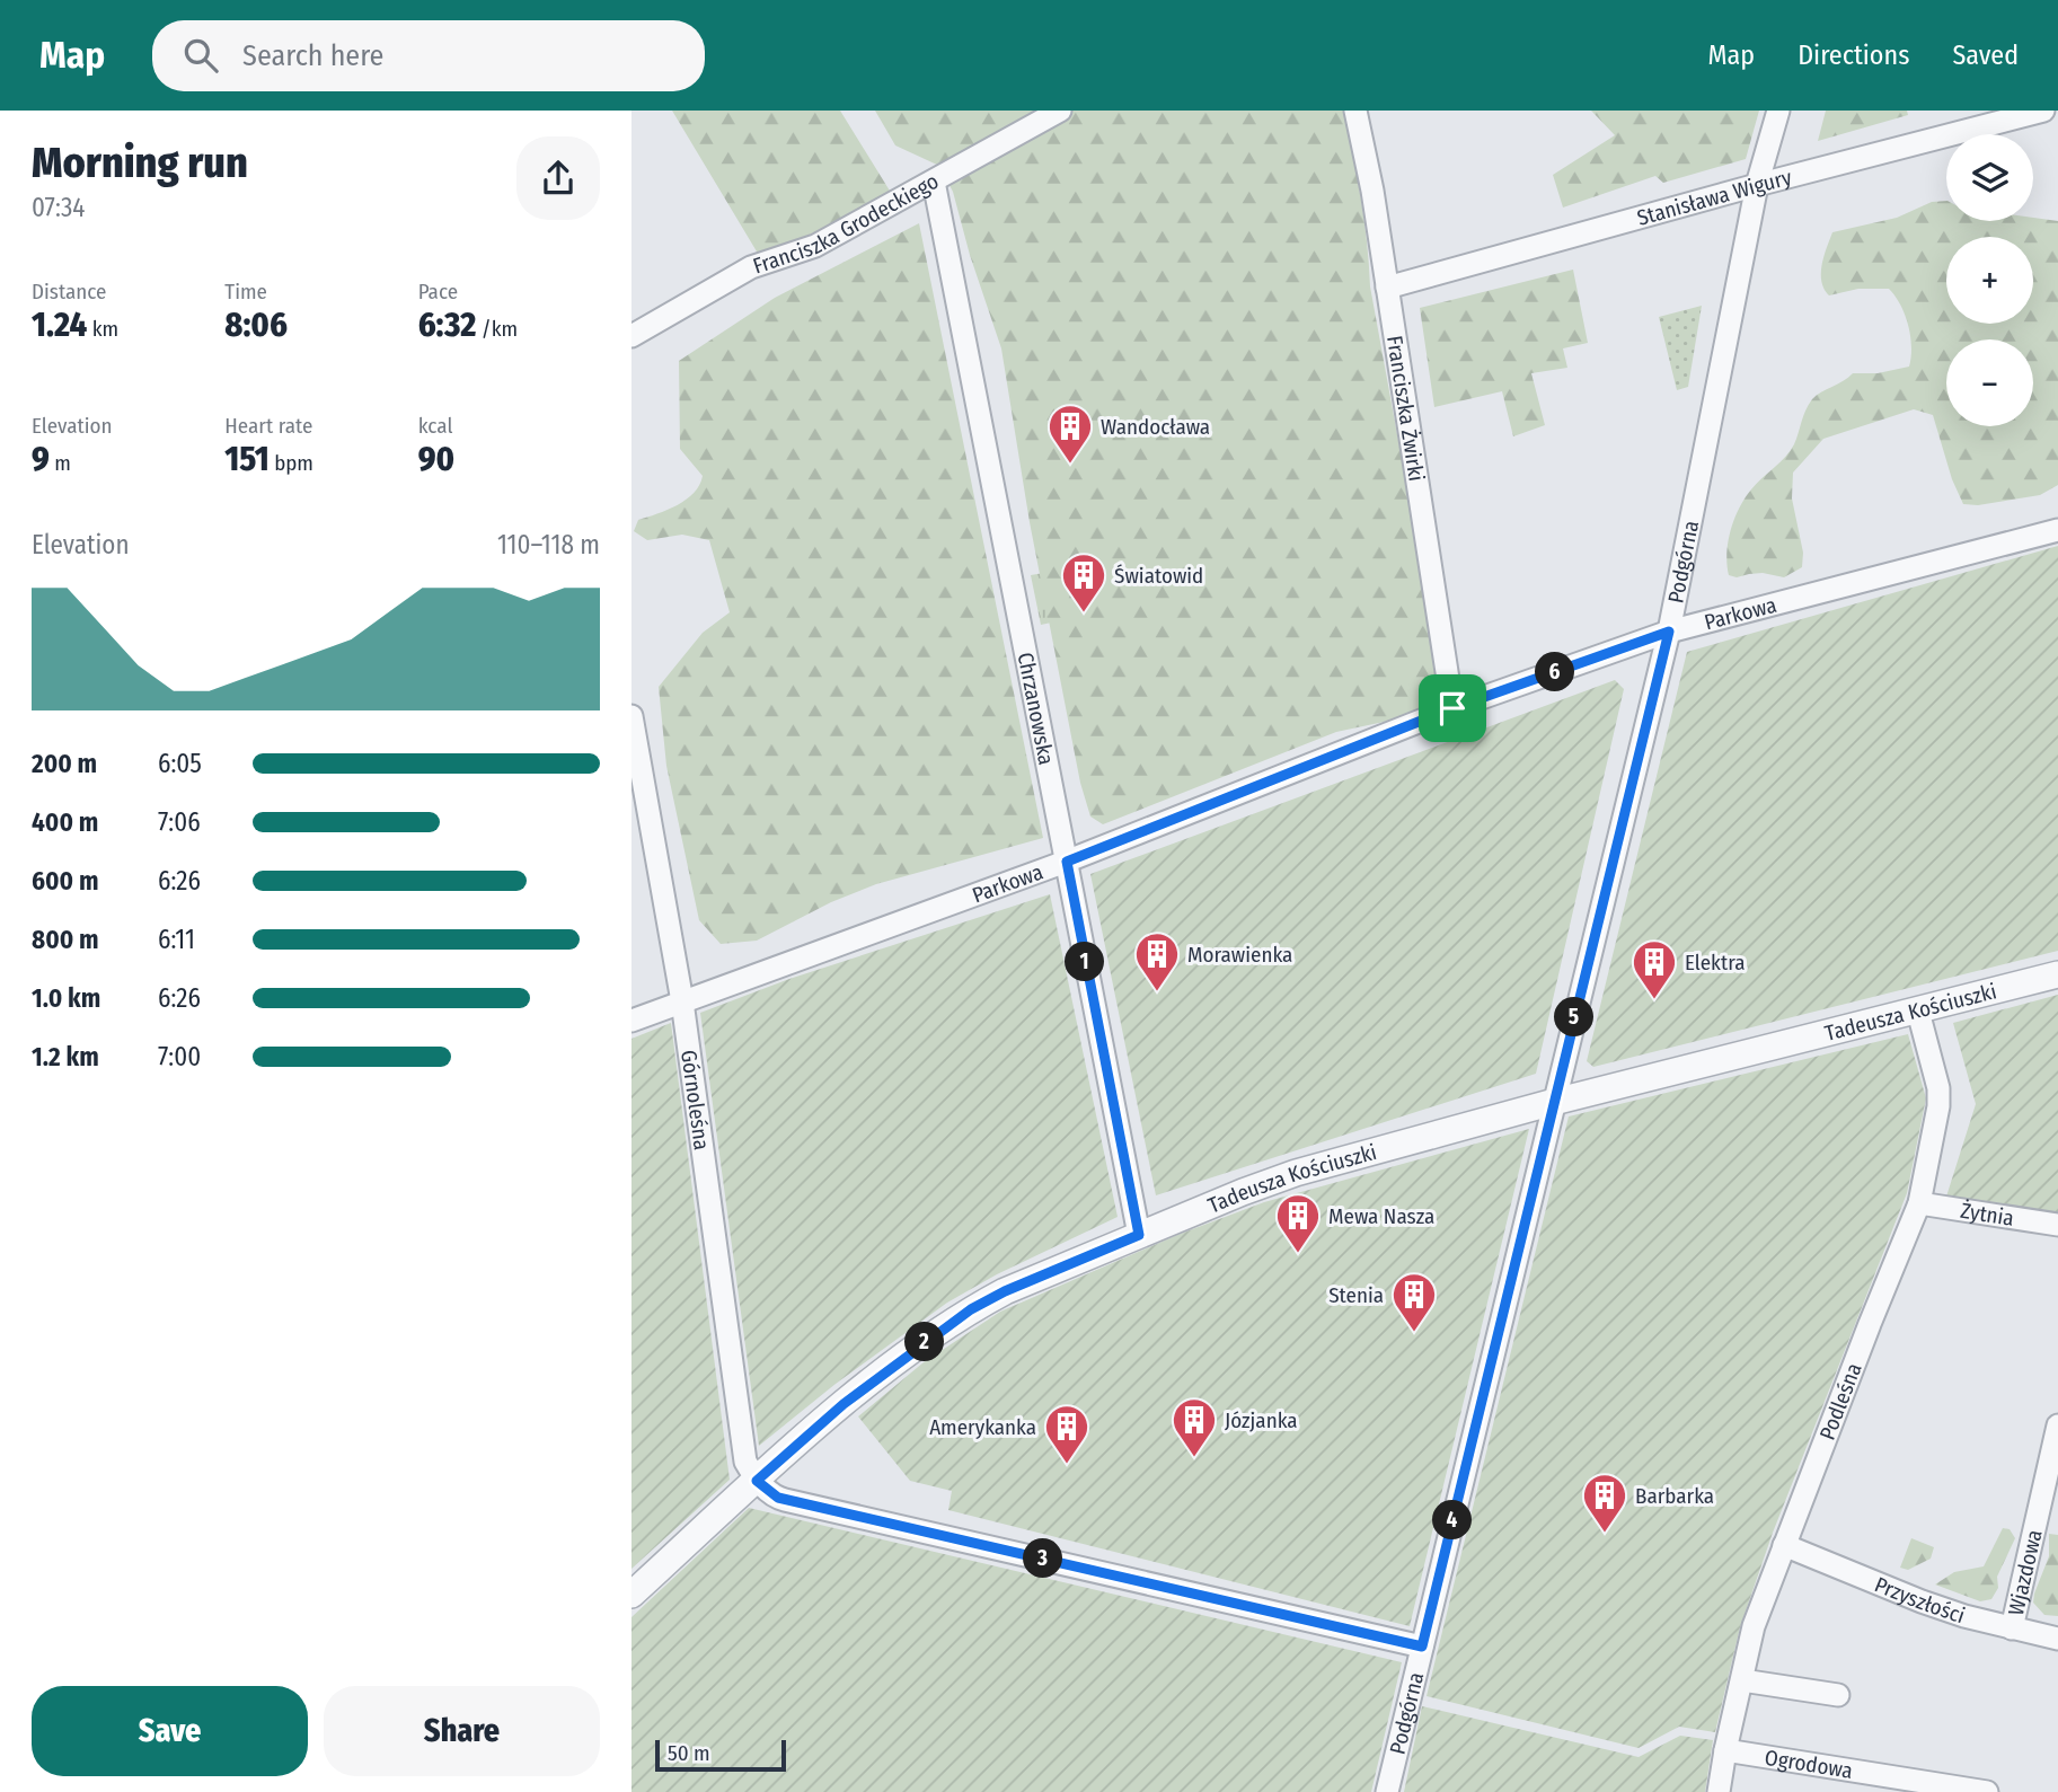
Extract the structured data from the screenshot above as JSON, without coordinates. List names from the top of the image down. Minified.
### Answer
{"streets":{"street":["Stanisława Wigury","Franciszka Grodeckiego","Franciszka Żwirki","Podgórna","Parkowa","Chrzanowska","Tadeusza Kościuszki","Górnoleśna","Żytnia","Podleśna","Wjazdowa","Przyszłości","Ogrodowa"]},"crossings":[["Stanisława Wigury","Franciszka Żwirki"],["Stanisława Wigury","Podgórna"],["Franciszka Grodeckiego","Chrzanowska"],["Franciszka Żwirki","Parkowa"],["Podgórna","Parkowa"],["Podgórna","Tadeusza Kościuszki"],["Parkowa","Chrzanowska"],["Parkowa","Górnoleśna"],["Chrzanowska","Tadeusza Kościuszki"],["Tadeusza Kościuszki","Górnoleśna"],["Tadeusza Kościuszki","Podleśna"],["Żytnia","Podleśna"],["Podleśna","Przyszłości"],["Podleśna","Ogrodowa"],["Wjazdowa","Przyszłości"]],"places":{"building":["Wandocława","Światowid","Morawienka","Elektra","Mewa Nasza","Stenia","Józjanka","Amerykanka","Barbarka"]},"scale_bar":"50 m","page":{"header":"Map","search":"Search here","nav":["Map","Directions","Saved"],"heading":["Morning run","07:34"],"map_buttons":["+","−"],"stats":[["Distance","1.24 km"],["Time","8:06"],["Pace","6:32 /km"],["Elevation","9 m"],["Heart rate","151 bpm"],["kcal","90"]],"chart":["Elevation","110–118 m"],"pins":["6","1","5","2","4","3"],"list":[{"name":"200 m","note":"6:05"},{"name":"400 m","note":"7:06"},{"name":"600 m","note":"6:26"},{"name":"800 m","note":"6:11"},{"name":"1.0 km","note":"6:26"},{"name":"1.2 km","note":"7:00"}],"buttons":["Save","Share"],"scale":"50 m"}}
